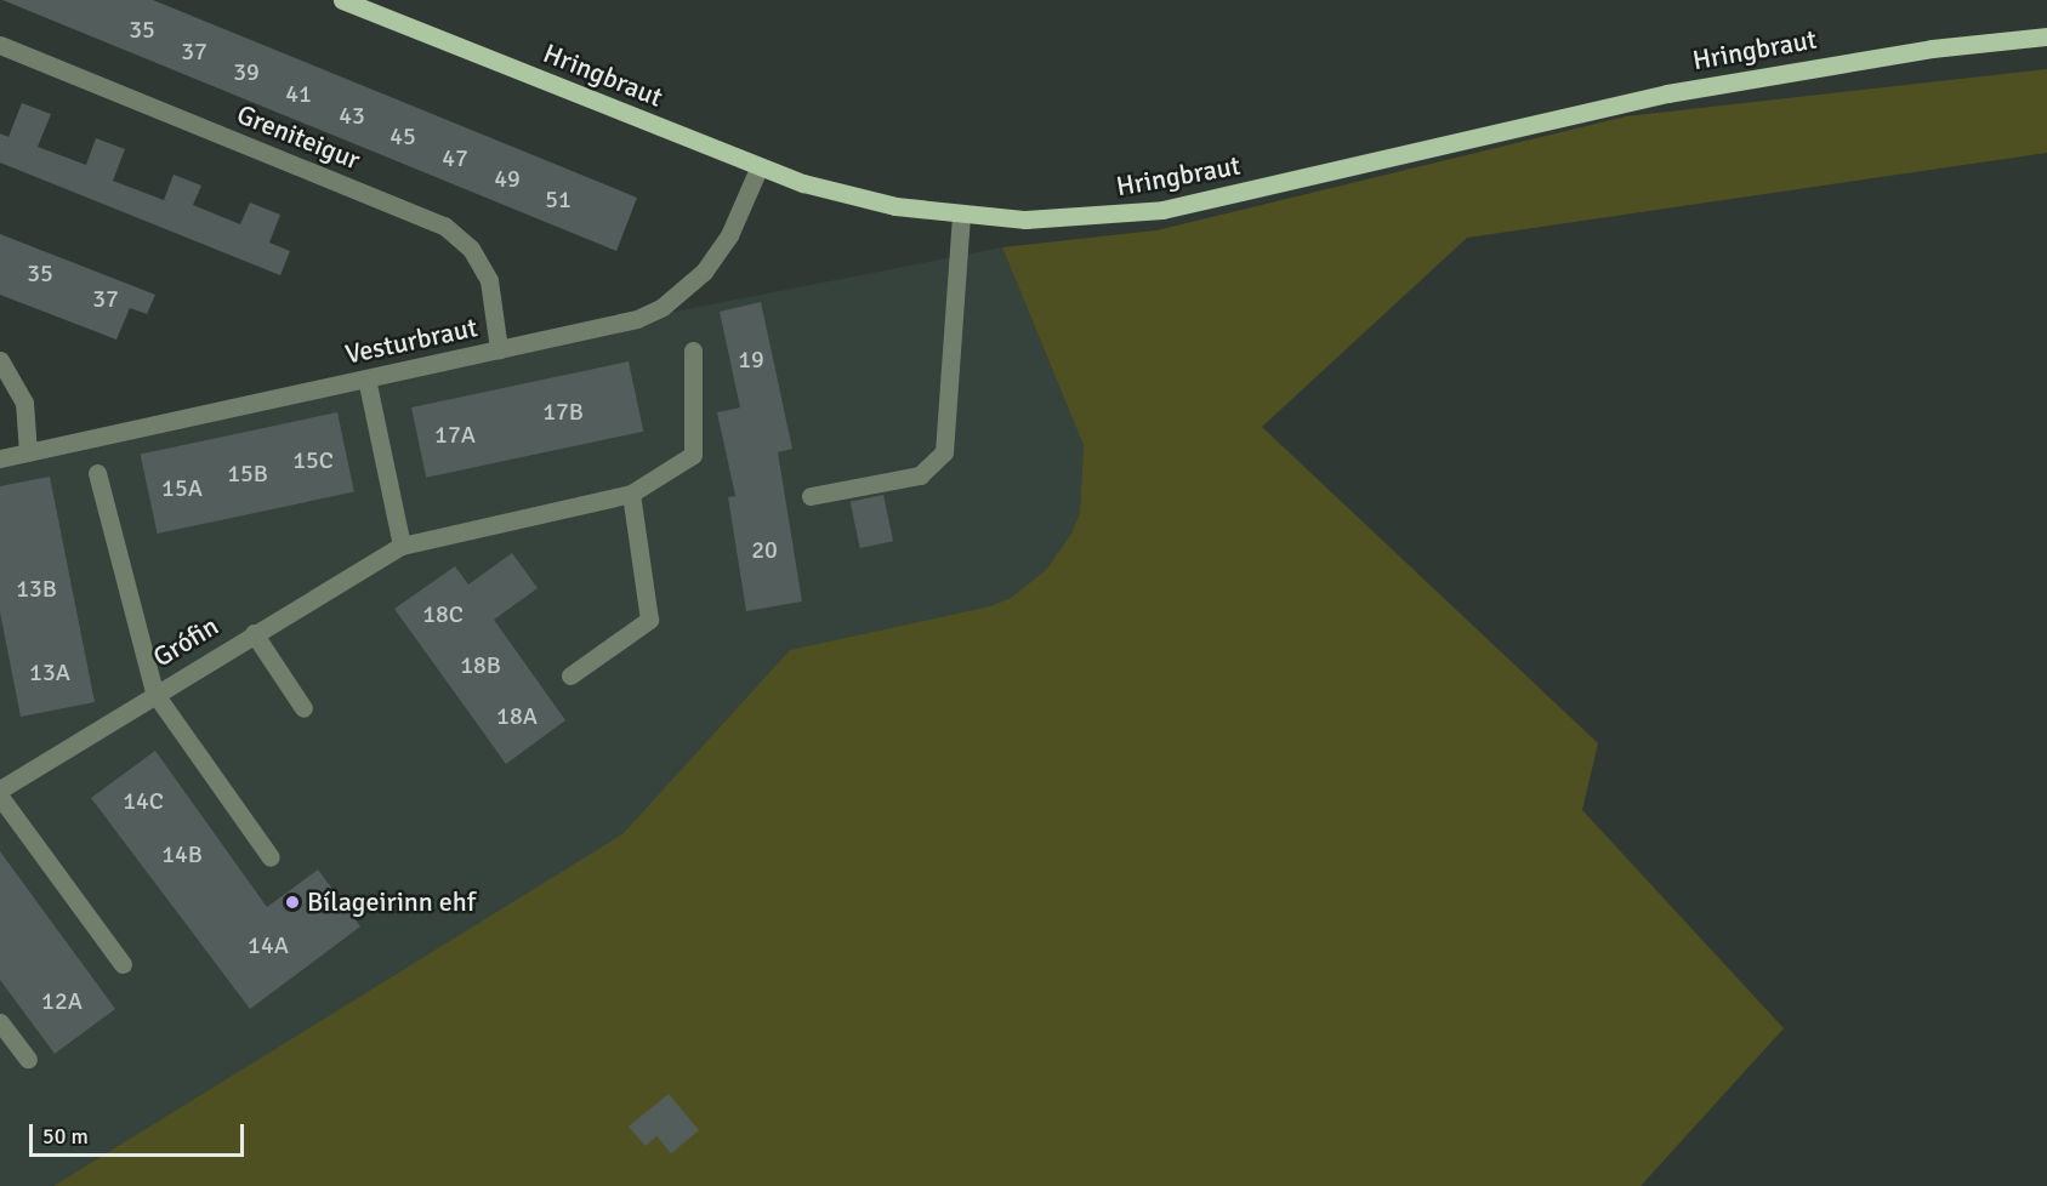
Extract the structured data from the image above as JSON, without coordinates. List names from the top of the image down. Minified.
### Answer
{"streets":{"main road":["Hringbraut"],"street":["Greniteigur","Vesturbraut","Grófin"]},"crossings":[["Hringbraut","Vesturbraut"],["Greniteigur","Vesturbraut"]],"places":["Bílageirinn ehf"],"house_numbers":["35","37","39","41","43","45","47","49","51","35","37","19","17B","17A","15C","15B","15A","20","13B","18C","18B","13A","18A","14C","14B","14A","12A"],"scale_bar":"50 m"}
